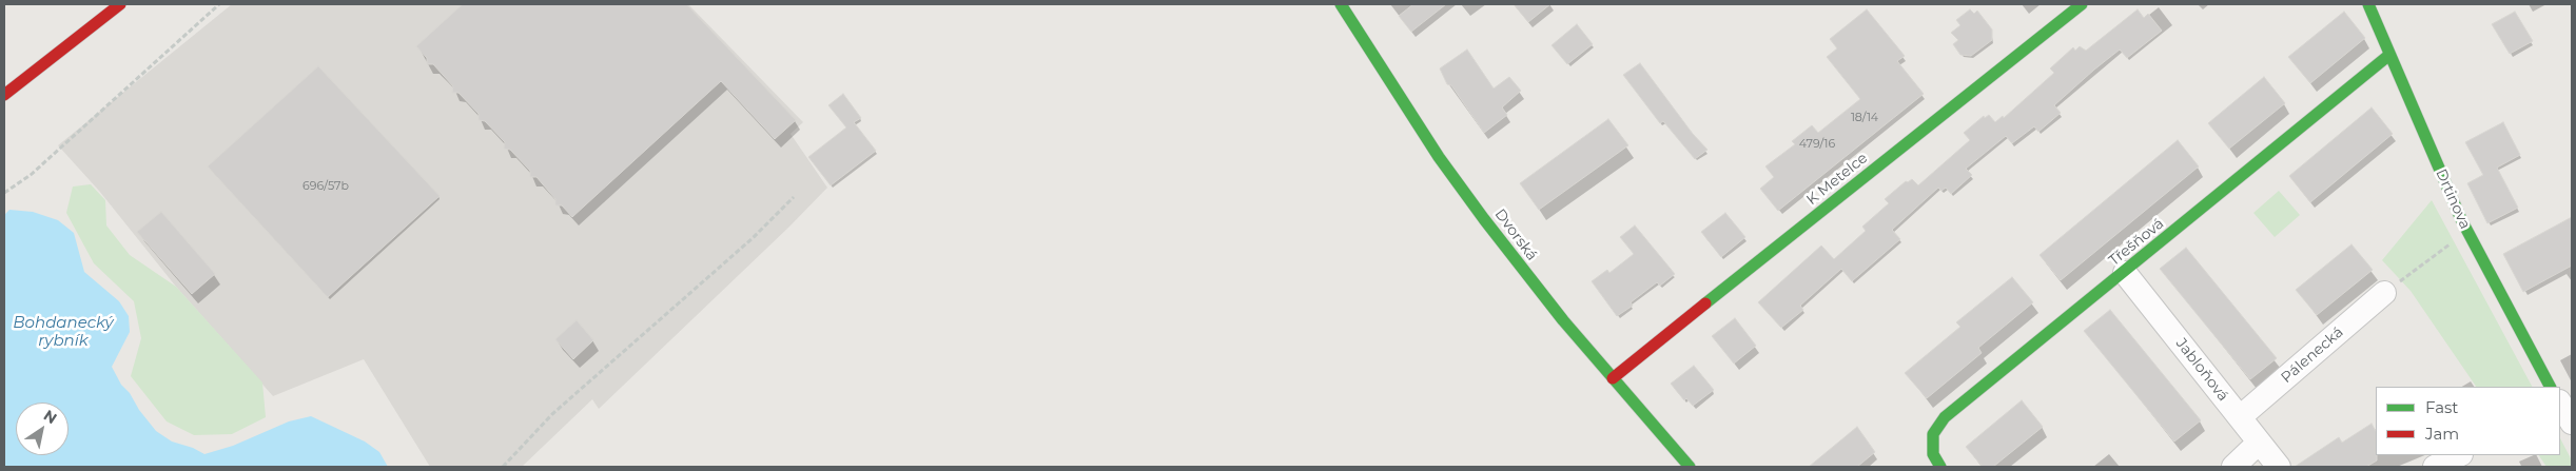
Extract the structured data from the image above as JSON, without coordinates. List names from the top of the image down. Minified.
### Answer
{"streets":{"street":["K Metelce","Drtinova","Dvorská","Třešňová","Pálenecká","Jabloňová"]},"crossings":[["K Metelce","Dvorská"],["Drtinova","Třešňová"],["Třešňová","Jabloňová"],["Pálenecká","Jabloňová"]],"water":["Bohdanecký rybník"],"house_numbers":["18/14","479/16","696/57b"],"legend":["Fast","Jam"],"north":"top right"}
